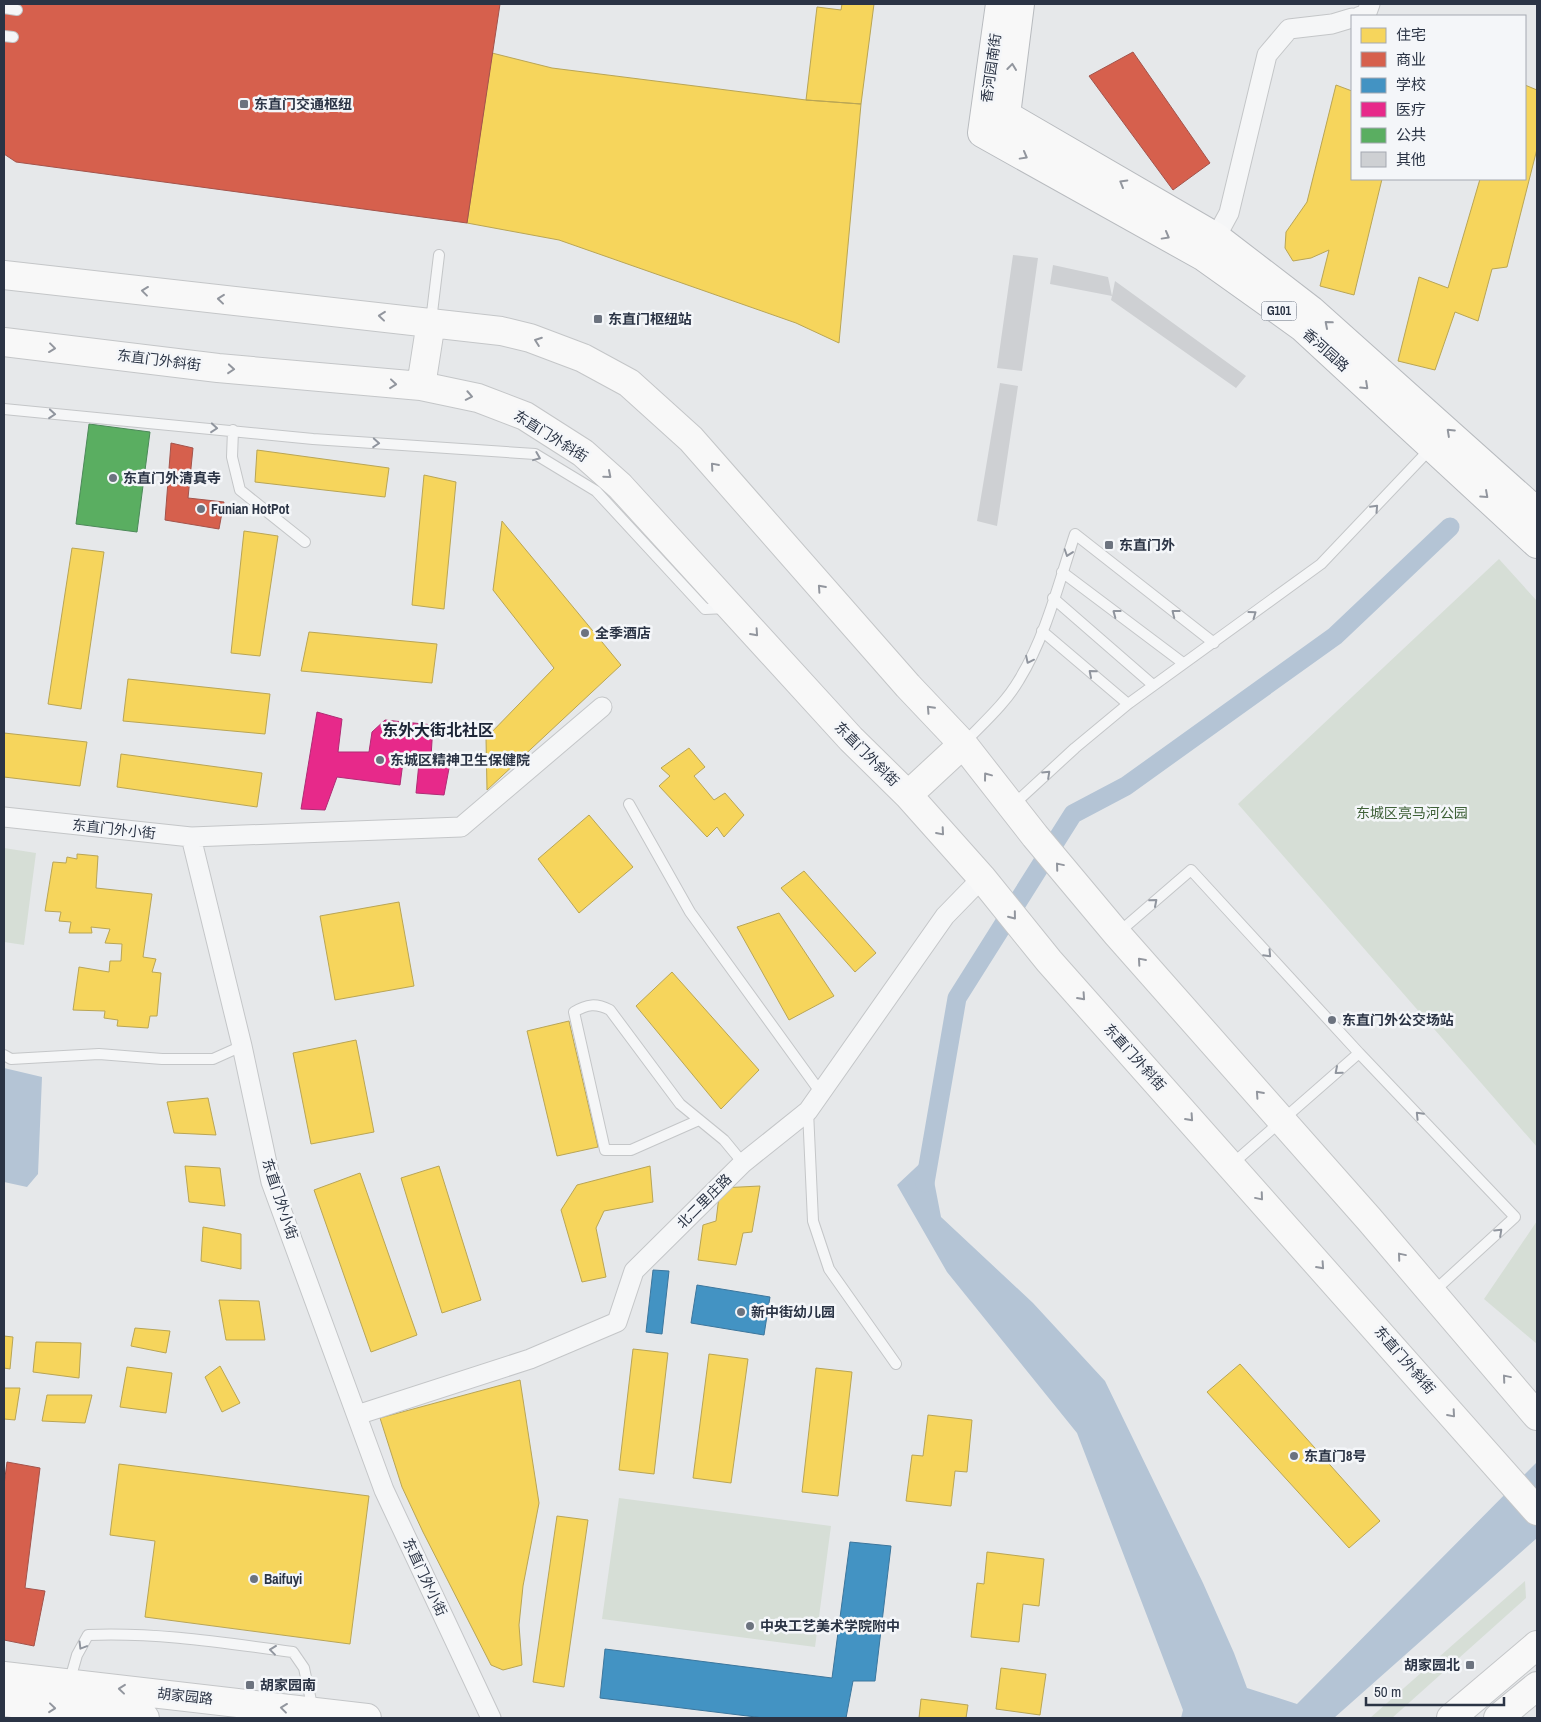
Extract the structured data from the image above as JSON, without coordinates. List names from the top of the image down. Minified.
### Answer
{"streets":{"main road":["香河园南街","G101","香河园路","东直门外斜街","胡家园路"],"street":["东直门外小街","北二里庄路"]},"crossings":[["香河园南街","香河园路"],["东直门外斜街","北二里庄路"],["东直门外小街","北二里庄路"]],"districts":["东外大街北社区"],"parks":["东城区亮马河公园"],"places":{"transit":["东直门交通枢纽","东直门枢纽站","东直门外","胡家园北","胡家园南"],"other":["东直门外清真寺","Funian HotPot","全季酒店","东城区精神卫生保健院","东直门外公交场站","新中街幼儿园","东直门8号","Baifuyi","中央工艺美术学院附中"]},"legend":["住宅","商业","学校","医疗","公共","其他"],"scale_bar":"50 m"}
